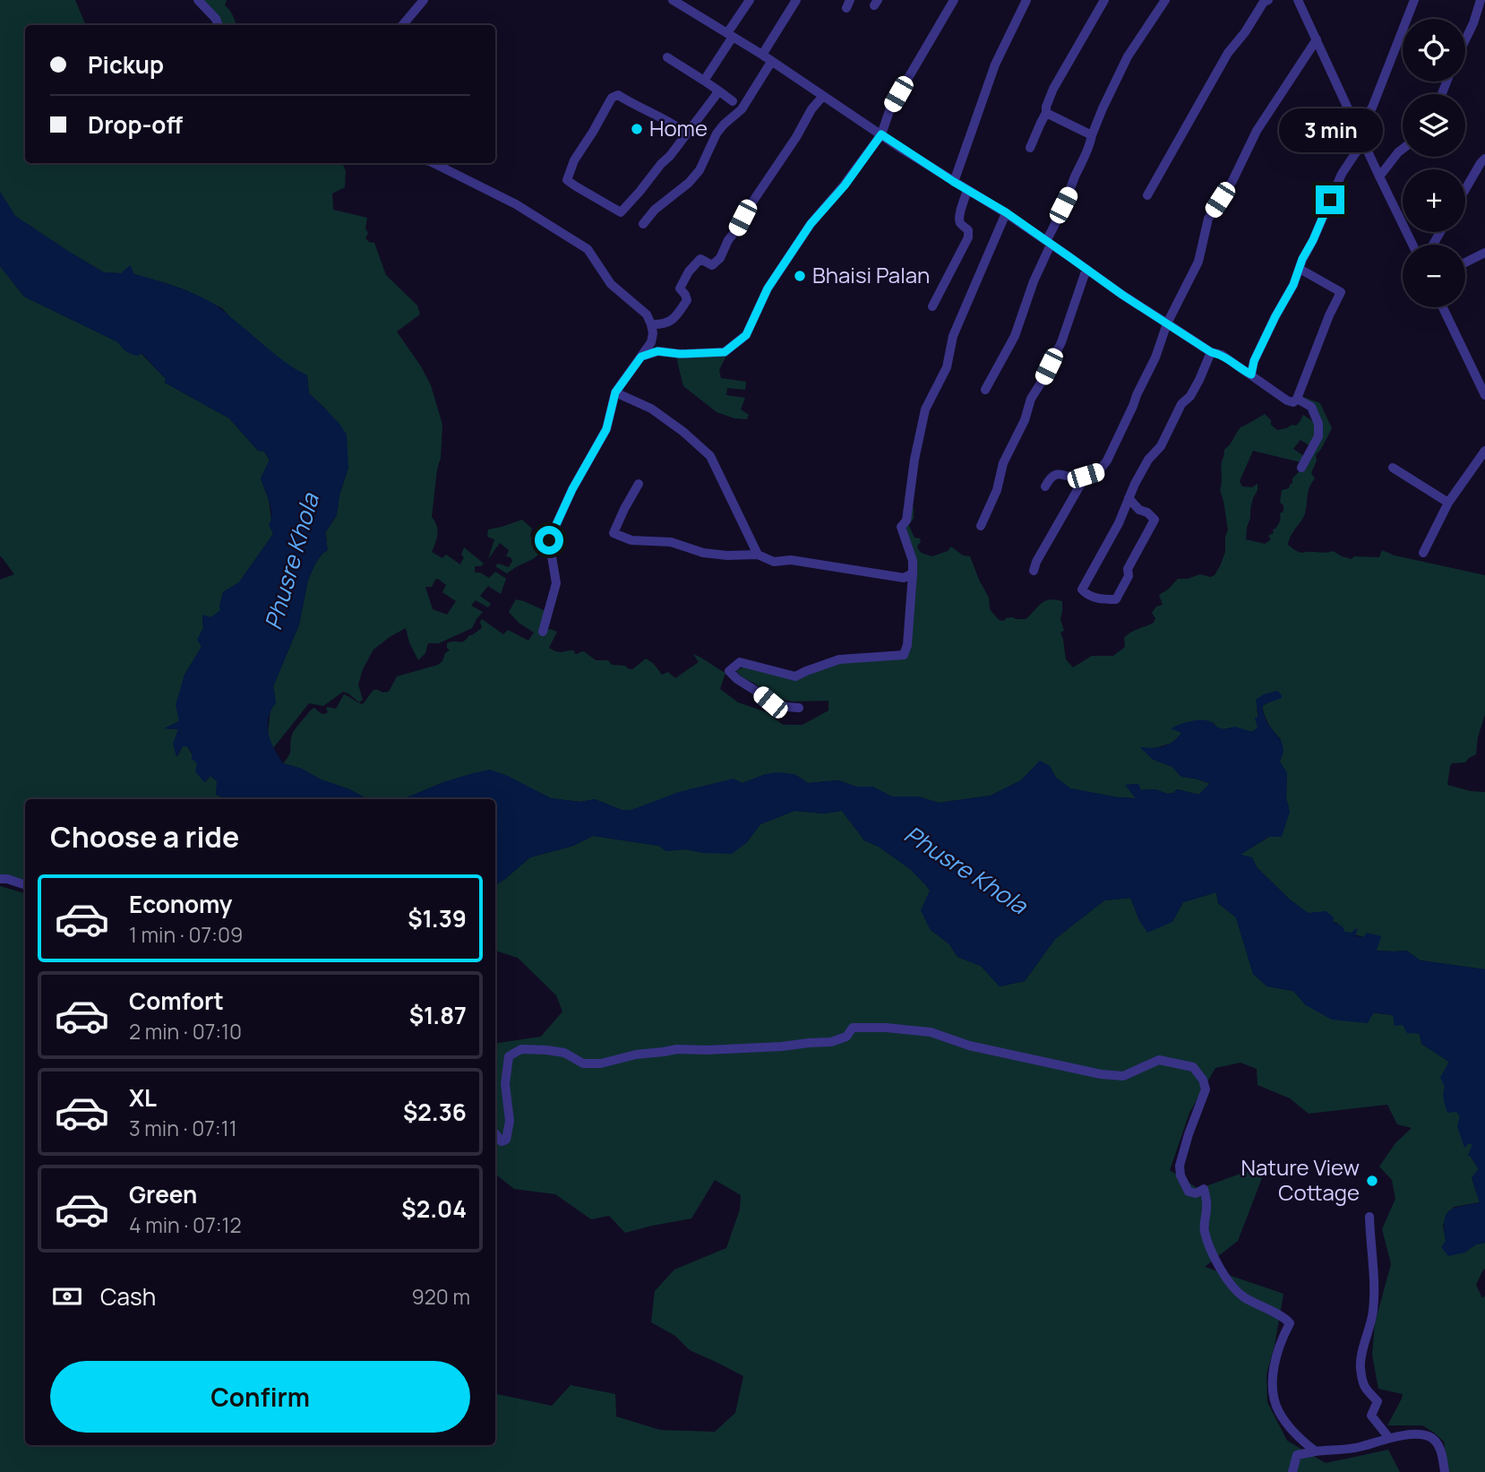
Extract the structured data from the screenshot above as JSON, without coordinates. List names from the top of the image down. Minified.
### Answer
{"water":["Phusre Khola"],"places":["Home","Bhaisi Palan","Nature View Cottage"],"page":{"map_buttons":["+","−"],"banner":["Pickup","Drop-off"],"bubble":"3 min","heading":"Choose a ride","list":[{"name":"Economy","note":"1 min · 07:09","value":"$1.39"},{"name":"Comfort","note":"2 min · 07:10","value":"$1.87"},{"name":"XL","note":"3 min · 07:11","value":"$2.36"},{"name":"Green","note":"4 min · 07:12","value":"$2.04"}],"pay":["Cash","920 m"],"buttons":"Confirm"}}
